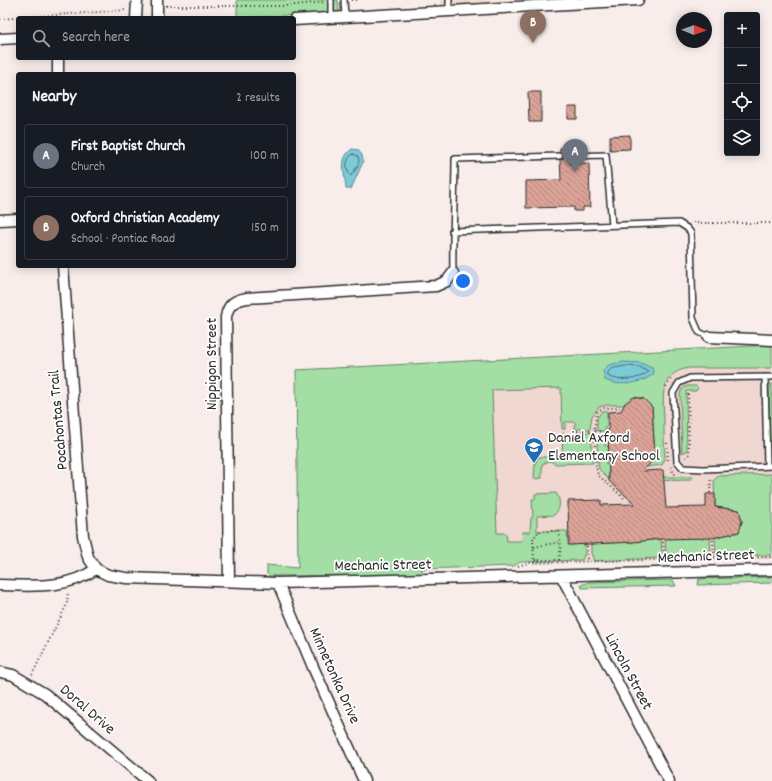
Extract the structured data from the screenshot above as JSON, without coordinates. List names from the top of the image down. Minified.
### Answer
{"streets":{"street":["Nippigon Street","Pocahontas Trail","Mechanic Street","Lincoln Street","Minnetonka Drive","Doral Drive"]},"crossings":[["Nippigon Street","Mechanic Street"],["Pocahontas Trail","Mechanic Street"],["Mechanic Street","Lincoln Street"],["Mechanic Street","Minnetonka Drive"]],"places":{"school or university":["Daniel Axford Elementary School"]},"north":"right","page":{"pins":["B","A"],"map_buttons":["+","−"],"search":"Search here","heading":["Nearby","2 results"],"list":[{"mark":"A","name":"First Baptist Church","note":"Church","value":"100 m"},{"mark":"B","name":"Oxford Christian Academy","note":"School · Pontiac Road","value":"150 m"}]}}
